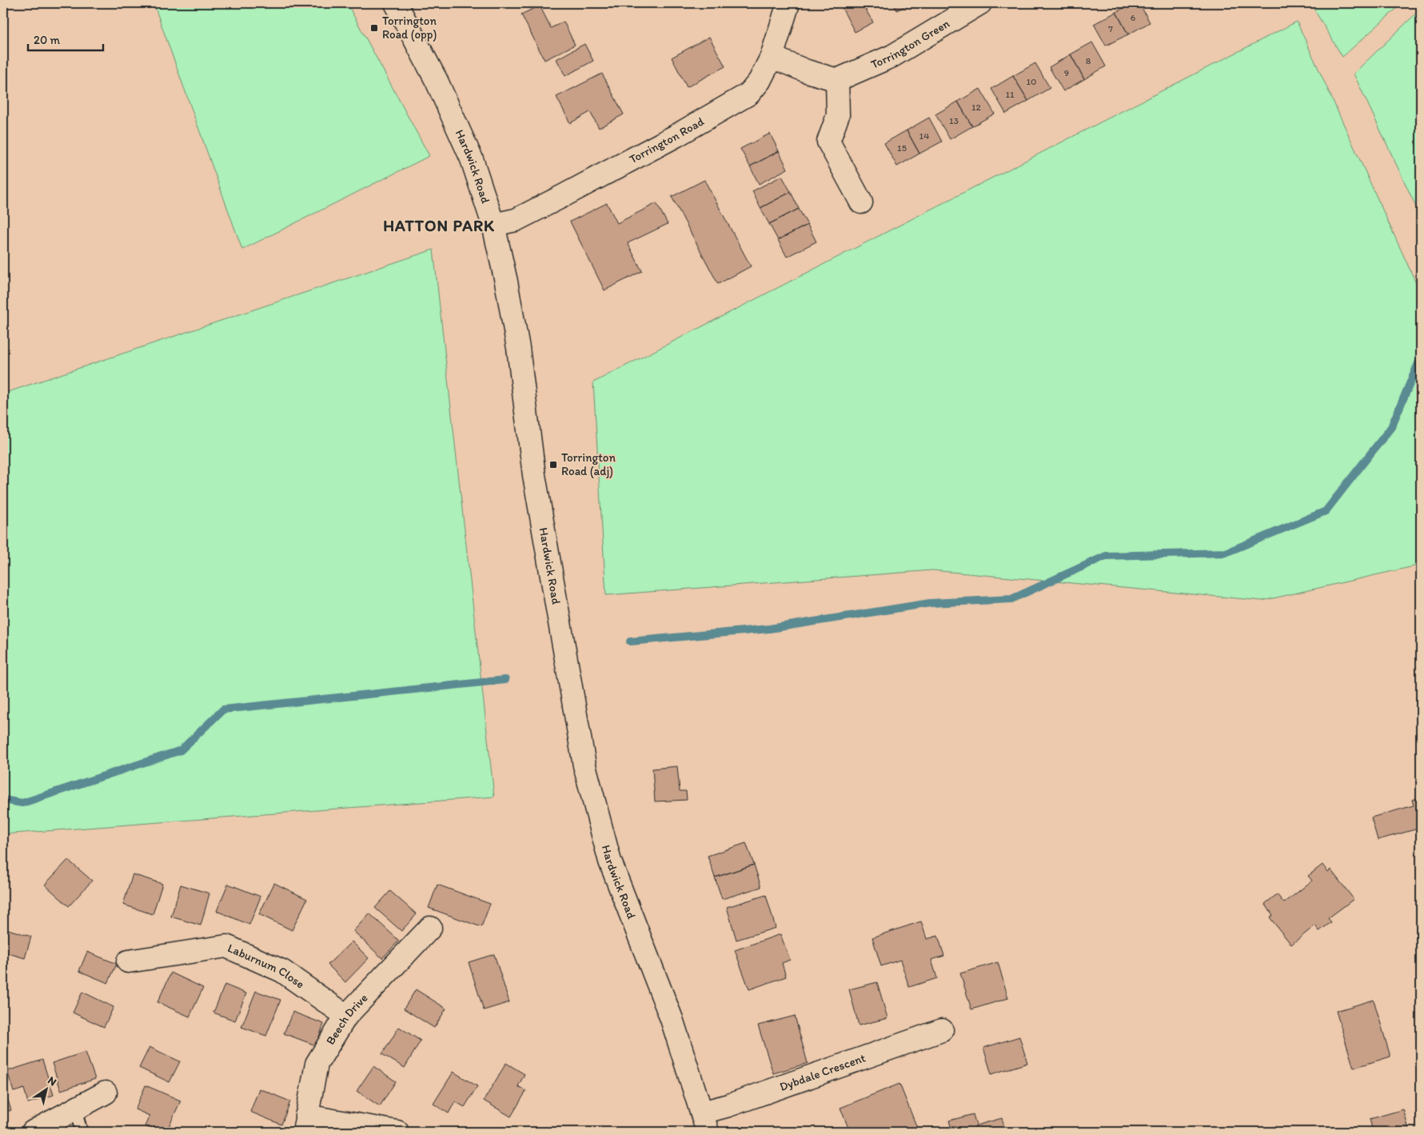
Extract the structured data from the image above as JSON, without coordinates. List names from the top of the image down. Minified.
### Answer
{"streets":{"street":["Torrington Green","Torrington Road","Hardwick Road","Laburnum Close","Beech Drive","Dybdale Crescent"]},"crossings":[["Torrington Road","Hardwick Road"],["Hardwick Road","Dybdale Crescent"],["Laburnum Close","Beech Drive"]],"districts":["HATTON PARK"],"places":{"transit":["Torrington Road (opp)","Torrington Road (adj)"]},"house_numbers":["6","7","8","9","10","11","12","13","14","15"],"scale_bar":"20 m","north":"top right"}
